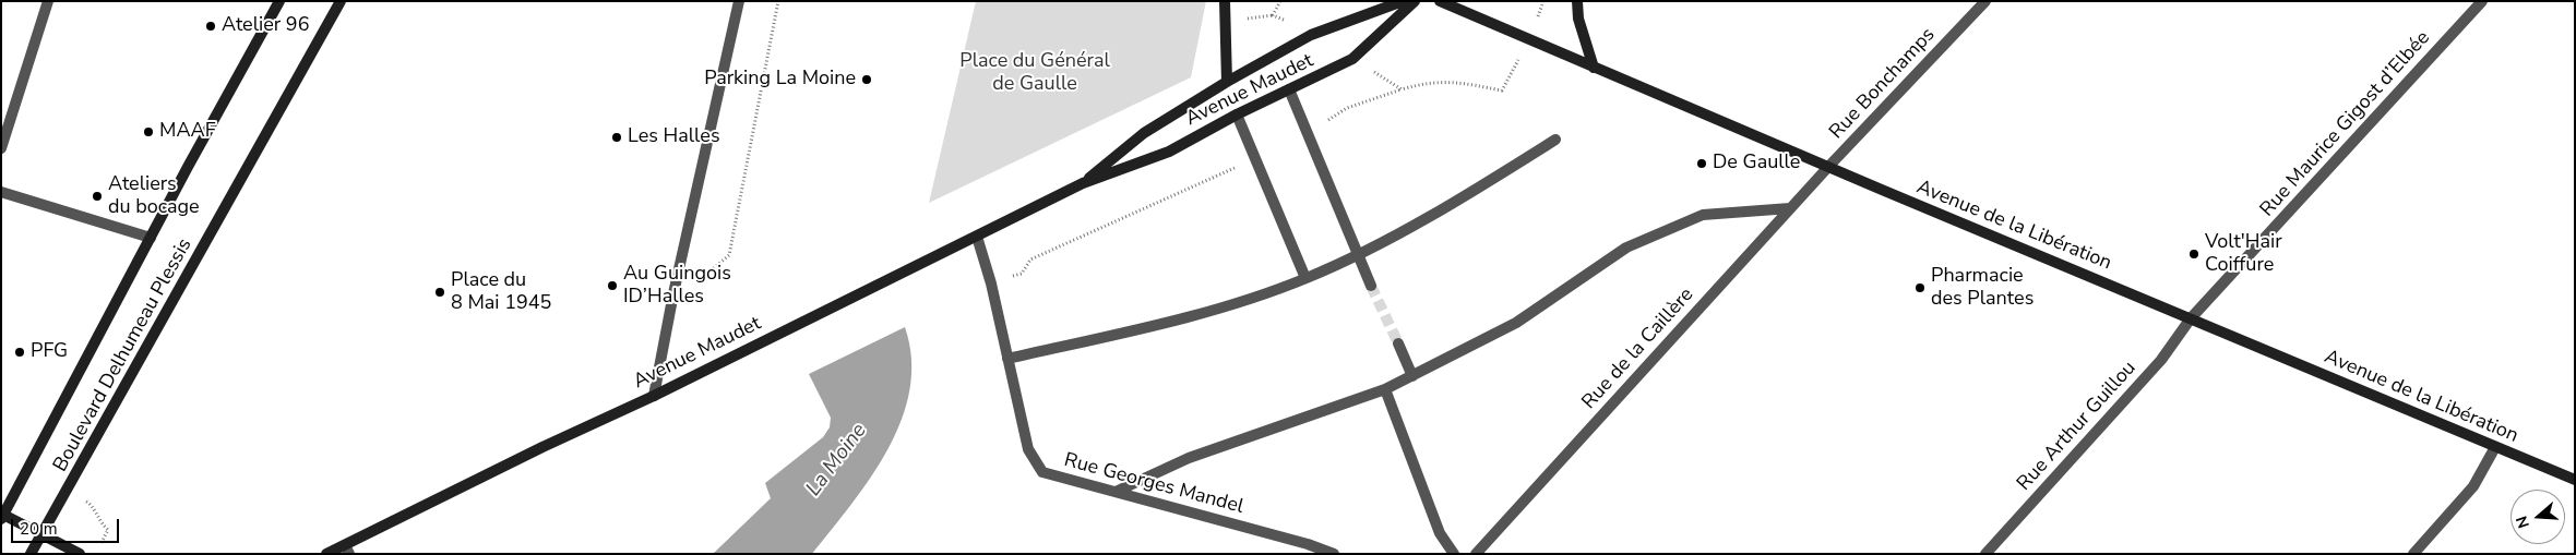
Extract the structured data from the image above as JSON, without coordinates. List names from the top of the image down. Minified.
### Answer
{"streets":{"main road":["Avenue Maudet","Avenue de la Libération","Boulevard Delhumeau Plessis"],"street":["Rue Bonchamps","Rue Maurice Gigost d’Elbée","Rue de la Caillère","Rue Arthur Guillou","Rue Georges Mandel"]},"crossings":[["Rue Bonchamps","Avenue de la Libération"],["Rue Bonchamps","Rue de la Caillère"],["Avenue Maudet","Rue Georges Mandel"],["Rue Maurice Gigost d’Elbée","Avenue de la Libération"],["Rue Maurice Gigost d’Elbée","Rue Arthur Guillou"],["Avenue de la Libération","Rue de la Caillère"],["Avenue de la Libération","Rue Arthur Guillou"]],"water":["La Moine"],"parks":["Place du Général de Gaulle"],"places":["Atelier 96","Parking La Moine","MAAF","Les Halles","De Gaulle","Ateliers du bocage","Volt'Hair Coiffure","Au Guingois ID’Halles","Pharmacie des Plantes","Place du 8 Mai 1945","PFG"],"scale_bar":"20 m","north":"left"}
